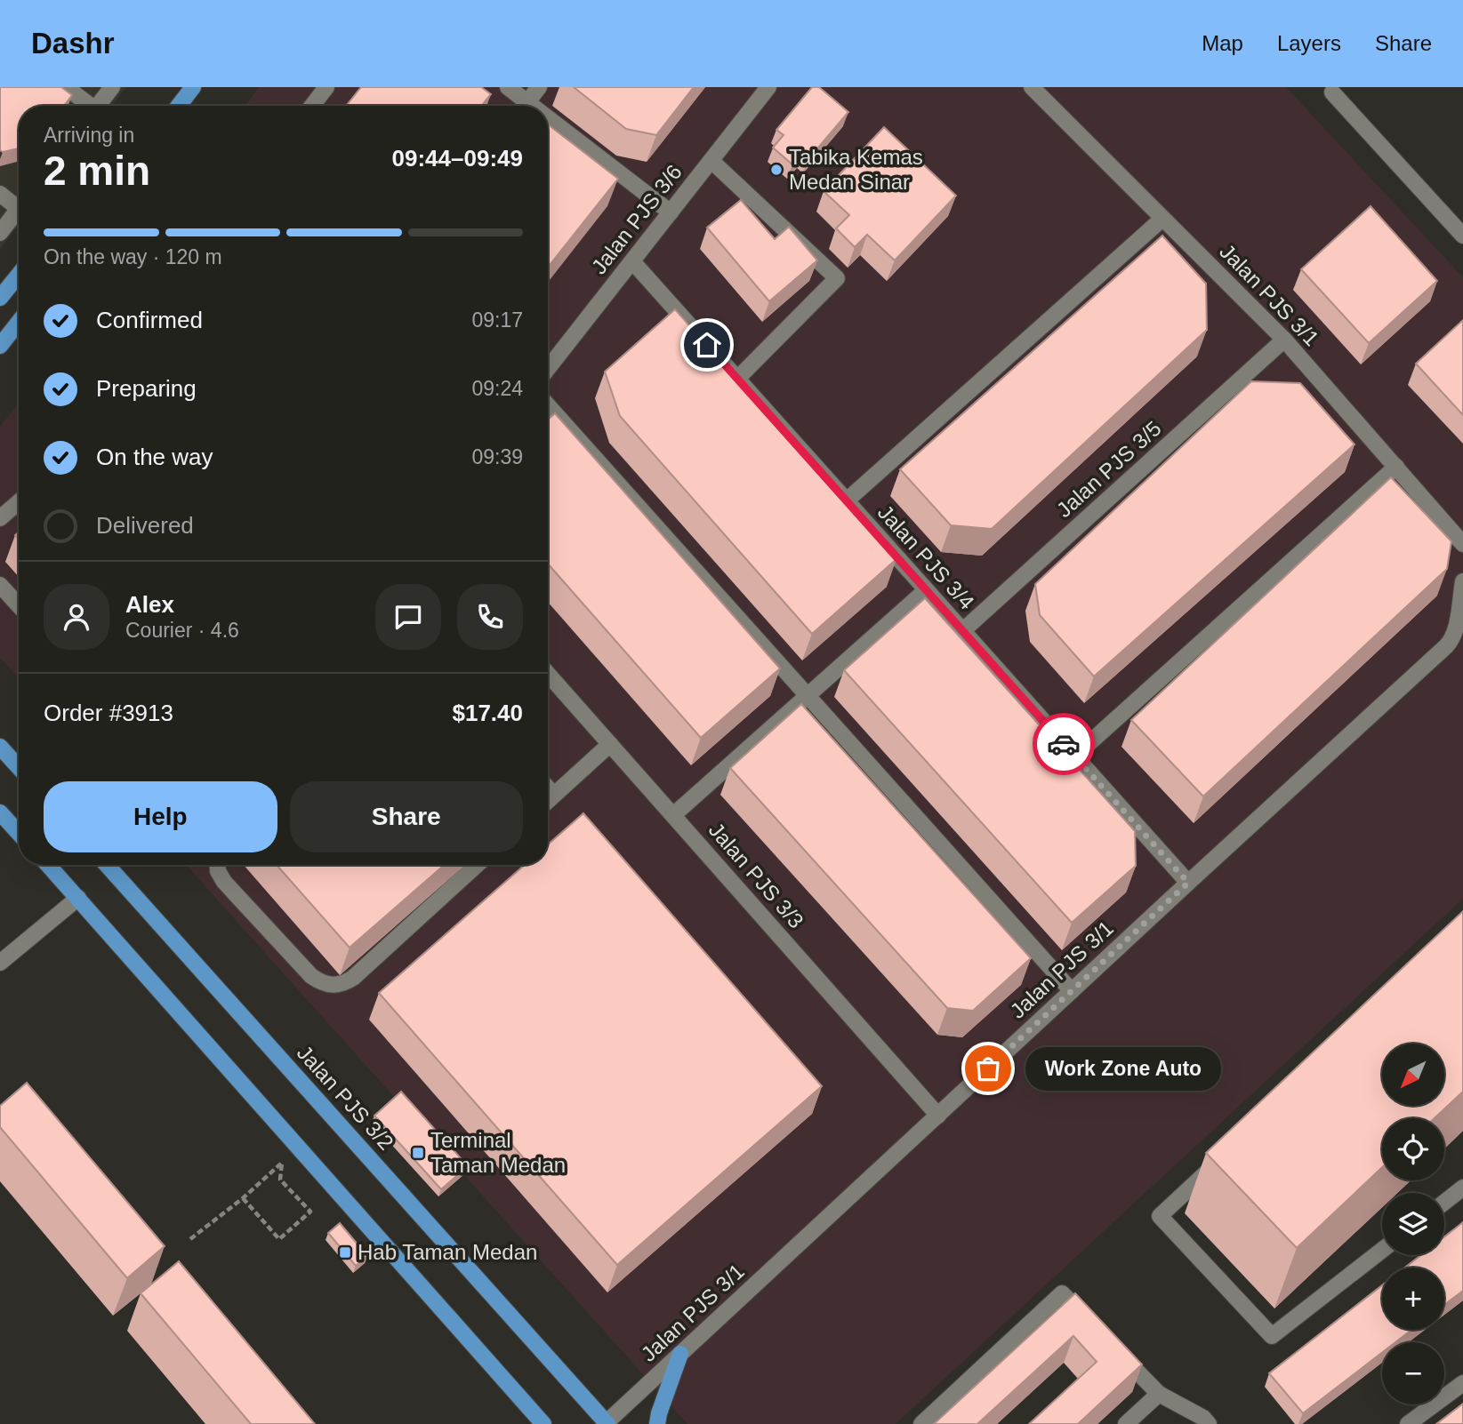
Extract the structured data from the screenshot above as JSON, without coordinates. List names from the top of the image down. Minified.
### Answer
{"streets":{"main road":["Jalan PJS 3/2"],"street":["Jalan PJS 3/6","Jalan PJS 3/1","Jalan PJS 3/5","Jalan PJS 3/4","Jalan PJS 3/3"]},"crossings":[["Jalan PJS 3/6","Jalan PJS 3/4"],["Jalan PJS 3/1","Jalan PJS 3/5"],["Jalan PJS 3/1","Jalan PJS 3/4"],["Jalan PJS 3/1","Jalan PJS 3/3"],["Jalan PJS 3/1","Jalan PJS 3/2"],["Jalan PJS 3/5","Jalan PJS 3/4"]],"places":{"other":["Tabika Kemas Medan Sinar","Work Zone Auto"],"transit":["Terminal Taman Medan","Hab Taman Medan"]},"north":"bottom left","page":{"header":"Dashr","nav":["Map","Layers","Share"],"heading":["2 min","Arriving in","09:44–09:49"],"panel":["Alex","Courier · 4.6","Order #3913","$17.40"],"bar":"On the way · 120 m","list":[["Confirmed","09:17"],["Preparing","09:24"],["On the way","09:39"],"Delivered"],"buttons":["Help","Share"],"map_buttons":["+","−"],"bubble":"Work Zone Auto"}}
